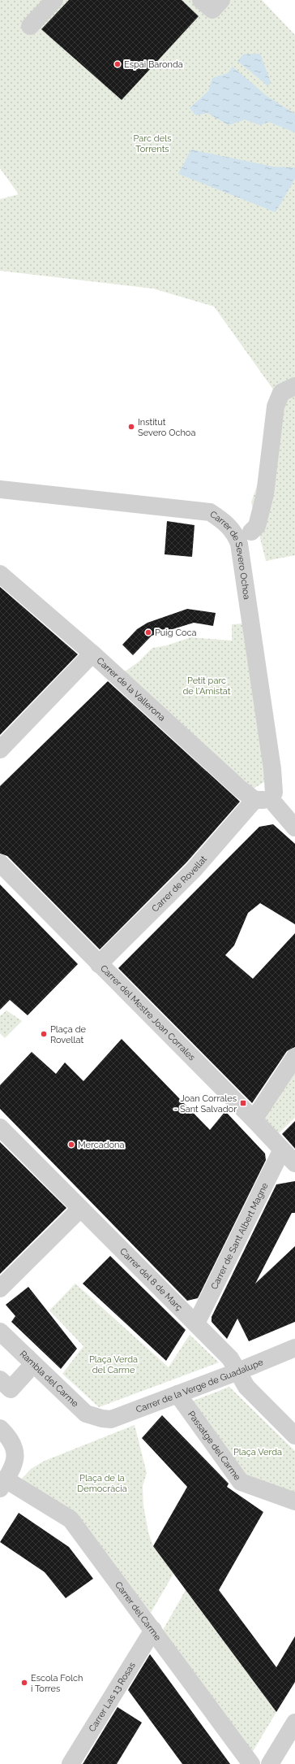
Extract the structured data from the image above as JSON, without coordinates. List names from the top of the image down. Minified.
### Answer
{"streets":{"street":["Carrer de Severo Ochoa","Carrer de la Vallerona","Carrer de Rovellat","Carrer del Mestre Joan Corrales","Carrer de Sant Albert Magne","Carrer del 8 de Març","Rambla del Carme","Carrer de la Verge de Guadalupe","Passatge del Carme","Carrer del Carme","Carrer Las 13 Rosas"]},"crossings":[["Carrer de Severo Ochoa","Carrer de la Vallerona"],["Carrer de Severo Ochoa","Carrer de Rovellat"],["Carrer de la Vallerona","Carrer de Rovellat"],["Carrer de Rovellat","Carrer del Mestre Joan Corrales"],["Carrer del Mestre Joan Corrales","Carrer de Sant Albert Magne"],["Carrer de Sant Albert Magne","Carrer del 8 de Març"],["Carrer del 8 de Març","Carrer de la Verge de Guadalupe"],["Rambla del Carme","Carrer de la Verge de Guadalupe"],["Carrer de la Verge de Guadalupe","Passatge del Carme"],["Carrer del Carme","Carrer Las 13 Rosas"]],"parks":["Parc dels Torrents","Petit parc de l'Amistat","Plaça Verda del Carme","Plaça Verda","Plaça de la Democràcia"],"places":{"other":["Espai Baronda","Institut Severo Ochoa","Puig Coca","Plaça de Rovellat","Mercadona","Escola Folch i Torres"],"transit":["Joan Corrales - Sant Salvador"]}}
